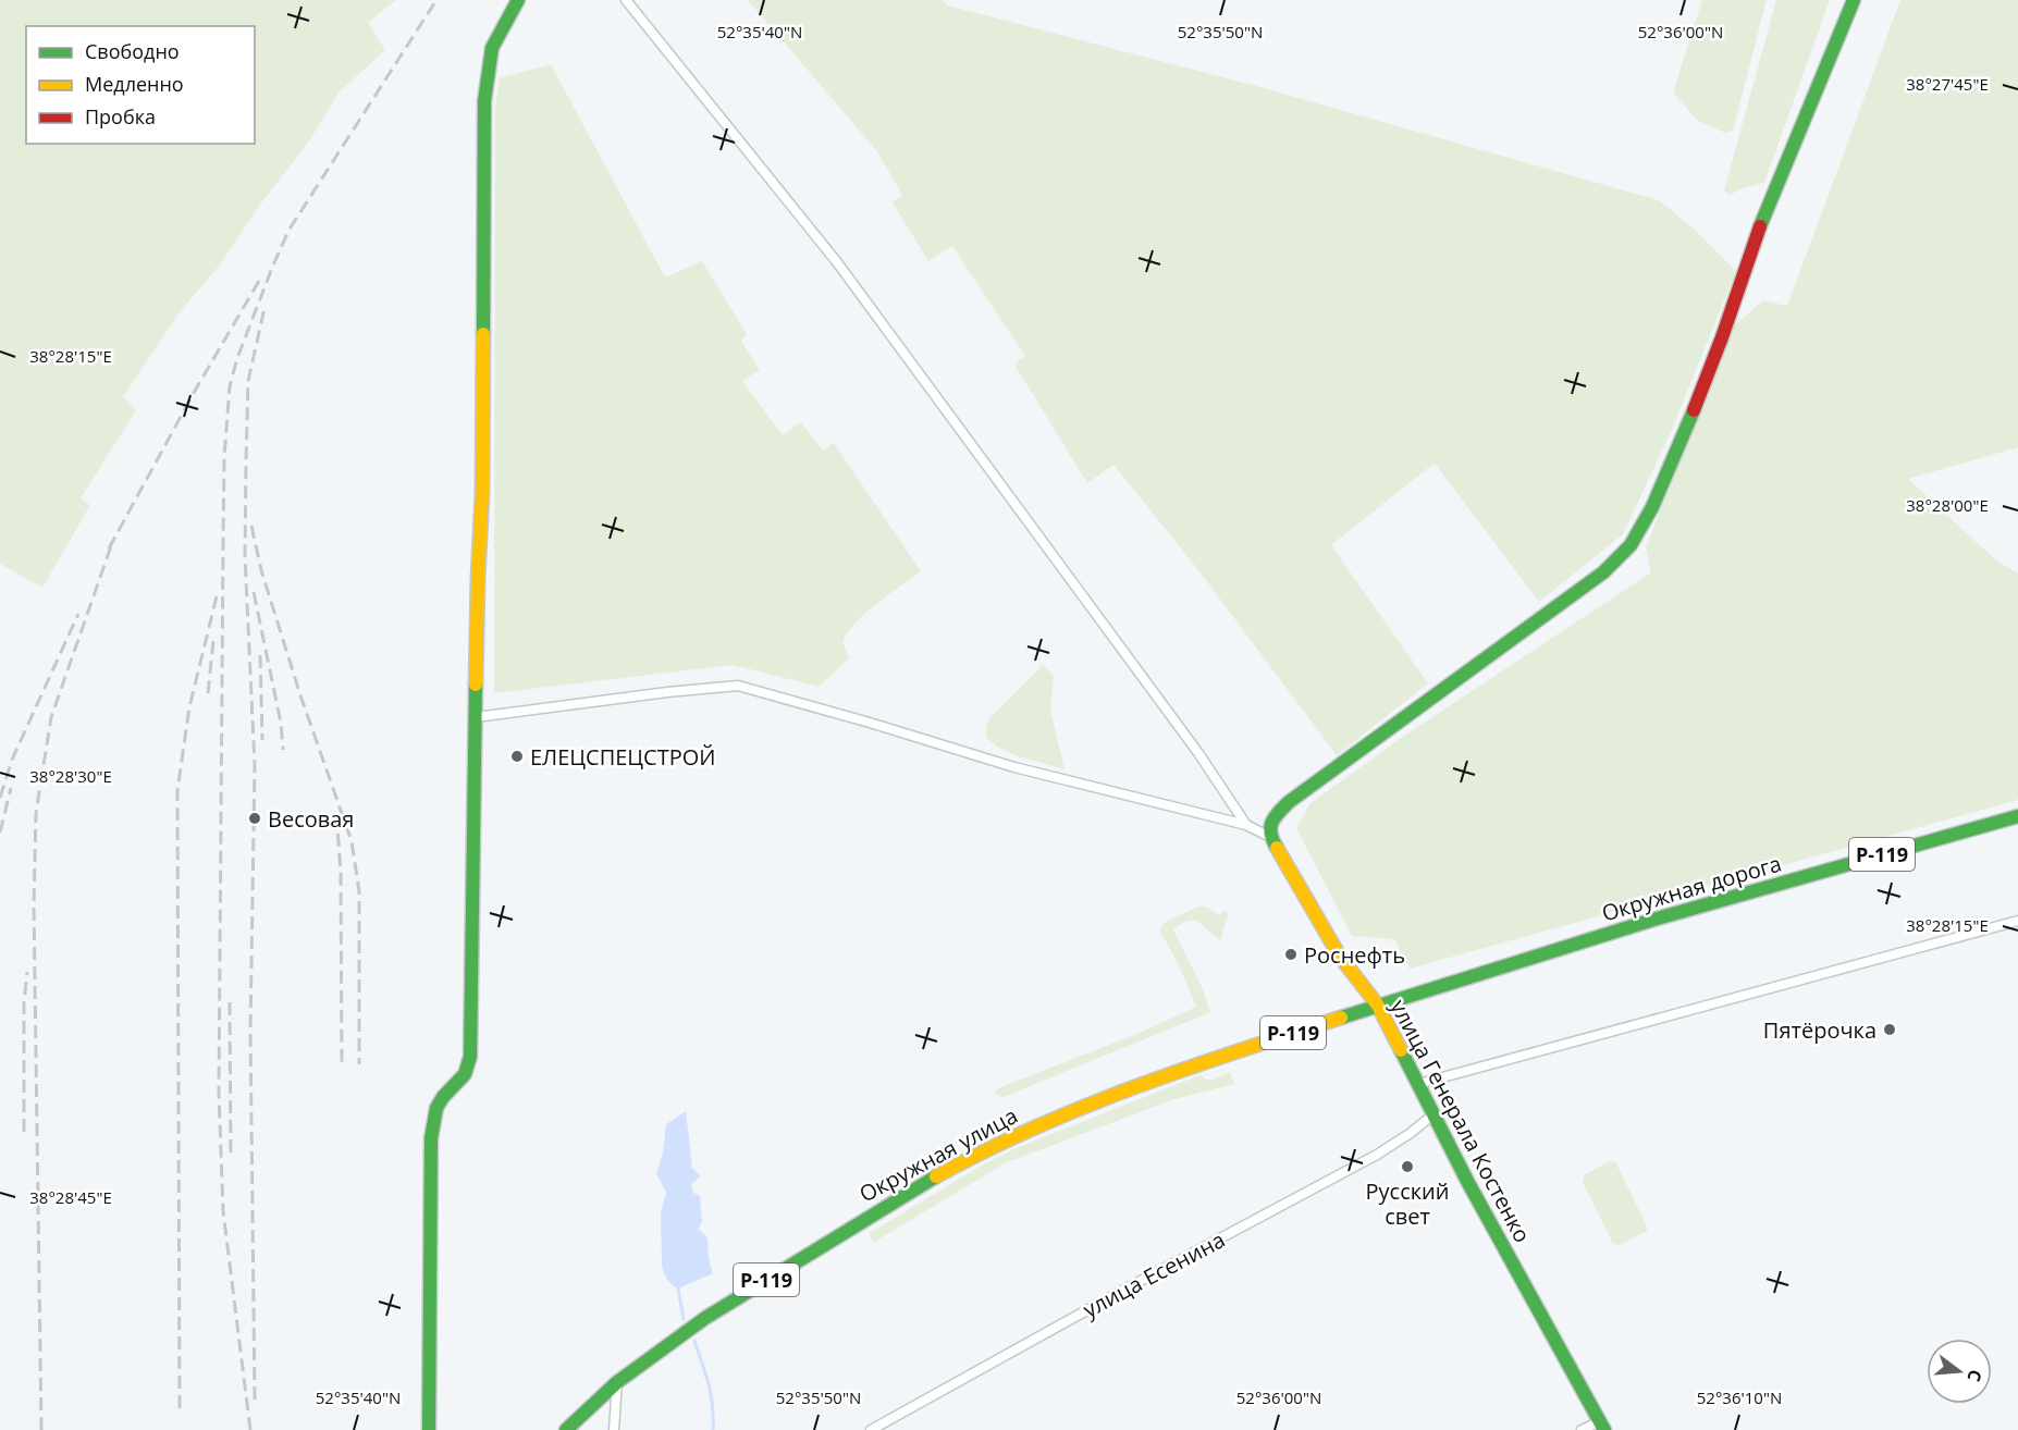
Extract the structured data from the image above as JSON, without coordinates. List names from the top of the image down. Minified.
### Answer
{"streets":{"main road":["Р-119","Окружная дорога","улица Генерала Костенко","Окружная улица"],"street":["улица Есенина"]},"crossings":[["Окружная дорога","улица Генерала Костенко"],["Окружная дорога","Окружная улица"],["улица Генерала Костенко","Окружная улица"],["улица Генерала Костенко","улица Есенина"]],"places":["ЕЛЕЦСПЕЦСТРОЙ","Весовая","Роснефть","Пятёрочка","Русский свет"],"legend":["Свободно","Медленно","Пробка"],"north":"right","coordinates":["52°35'40\"N","52°35'50\"N","52°36'00\"N","38°27'45\"E","38°28'15\"E","38°28'00\"E","38°28'30\"E","38°28'45\"E","52°36'10\"N"]}
